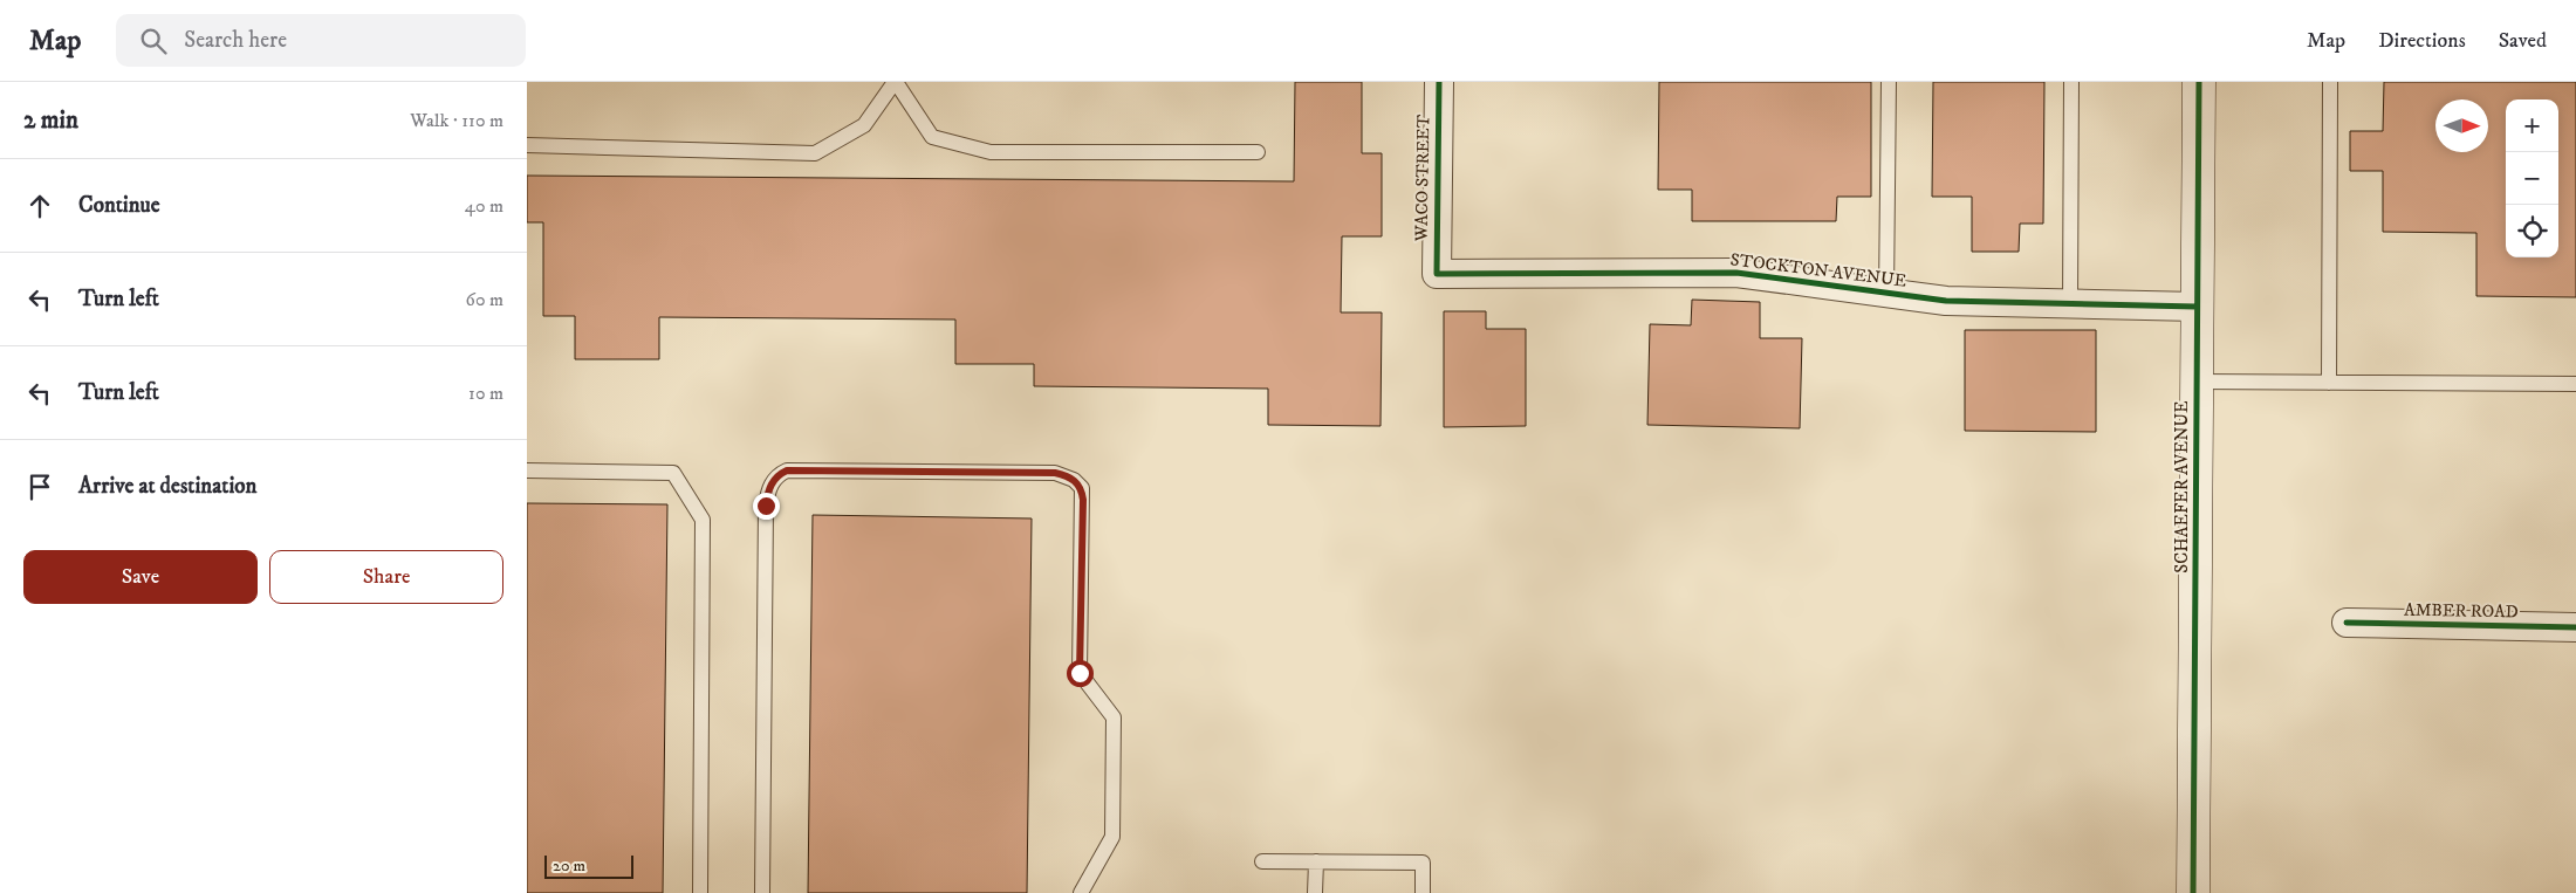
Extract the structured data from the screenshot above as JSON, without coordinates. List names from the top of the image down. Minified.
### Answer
{"streets":{"street":["WACO STREET","STOCKTON AVENUE","SCHAEFER AVENUE","AMBER ROAD"]},"crossings":[["WACO STREET","STOCKTON AVENUE"],["STOCKTON AVENUE","SCHAEFER AVENUE"]],"scale_bar":"20 m","north":"right","page":{"header":"Map","search":"Search here","nav":["Map","Directions","Saved"],"heading":["2 min","Walk · 110 m"],"map_buttons":["+","−"],"list":[["Continue","40 m"],["Turn left","60 m"],["Turn left","10 m"],"Arrive at destination"],"buttons":["Save","Share"],"scale":"20 m"}}
